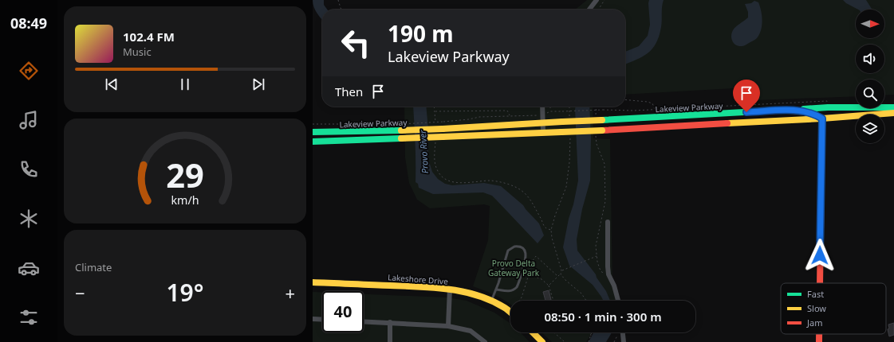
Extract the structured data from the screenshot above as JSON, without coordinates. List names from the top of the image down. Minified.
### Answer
{"streets":{"street":["Lakeview Parkway","Lakeshore Drive"]},"water":["Provo River"],"parks":["Provo Delta Gateway Park"],"legend":["Fast","Slow","Jam"],"north":"right","page":{"tabs":"08:49","turn":["190 m","Lakeview Parkway"],"song":["102.4 FM","Music"],"then":"Then","tile":"Climate","heat":["−","19°","+"],"limit":"40","trip":"08:50 · 1 min · 300 m","gauge":["29","km/h"]}}
